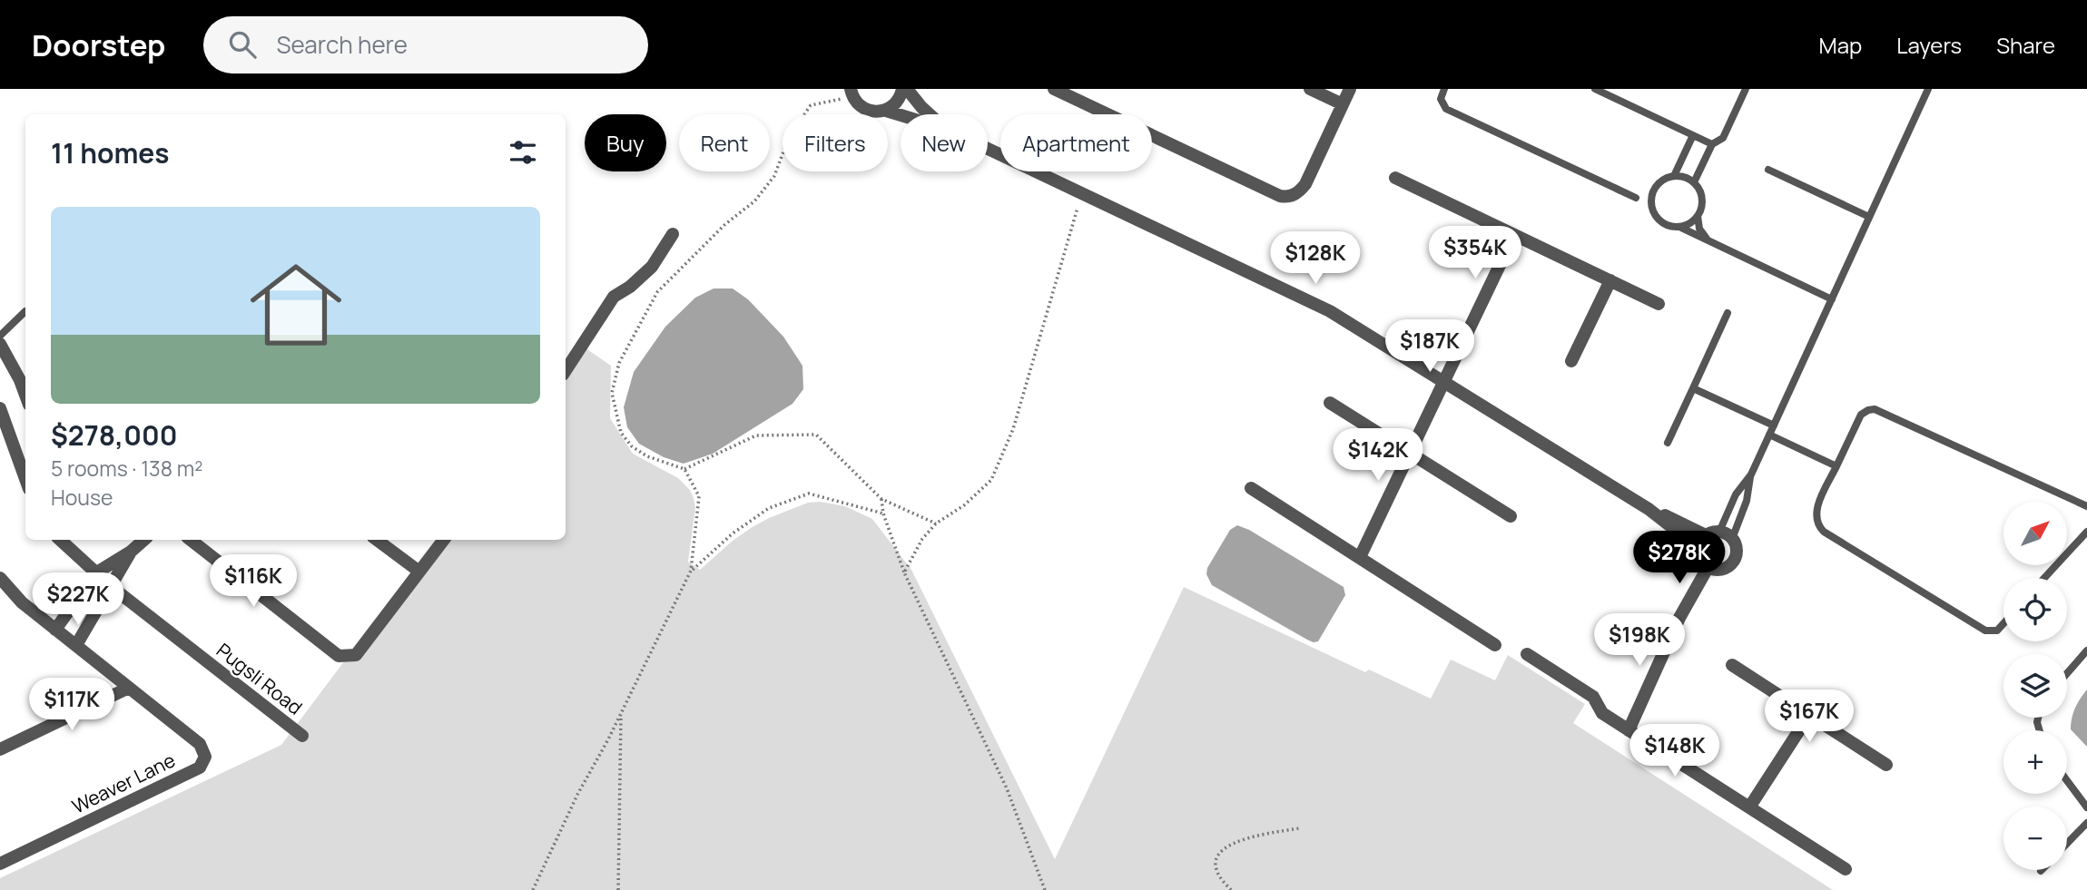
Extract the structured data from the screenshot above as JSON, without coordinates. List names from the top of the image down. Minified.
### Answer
{"streets":{"street":["Pugsli Road","Weaver Lane"]},"north":"top right","page":{"header":"Doorstep","search":"Search here","nav":["Map","Layers","Share"],"chip":["Buy","Rent","Filters","New","Apartment"],"heading":"11 homes","list":[{"name":"$278,000","note":"5 rooms · 138 m² · House"}],"price":["$354K","$128K","$187K","$142K","$278K","$116K","$227K","$198K","$117K","$167K","$148K"],"map_buttons":["+","−"]}}
